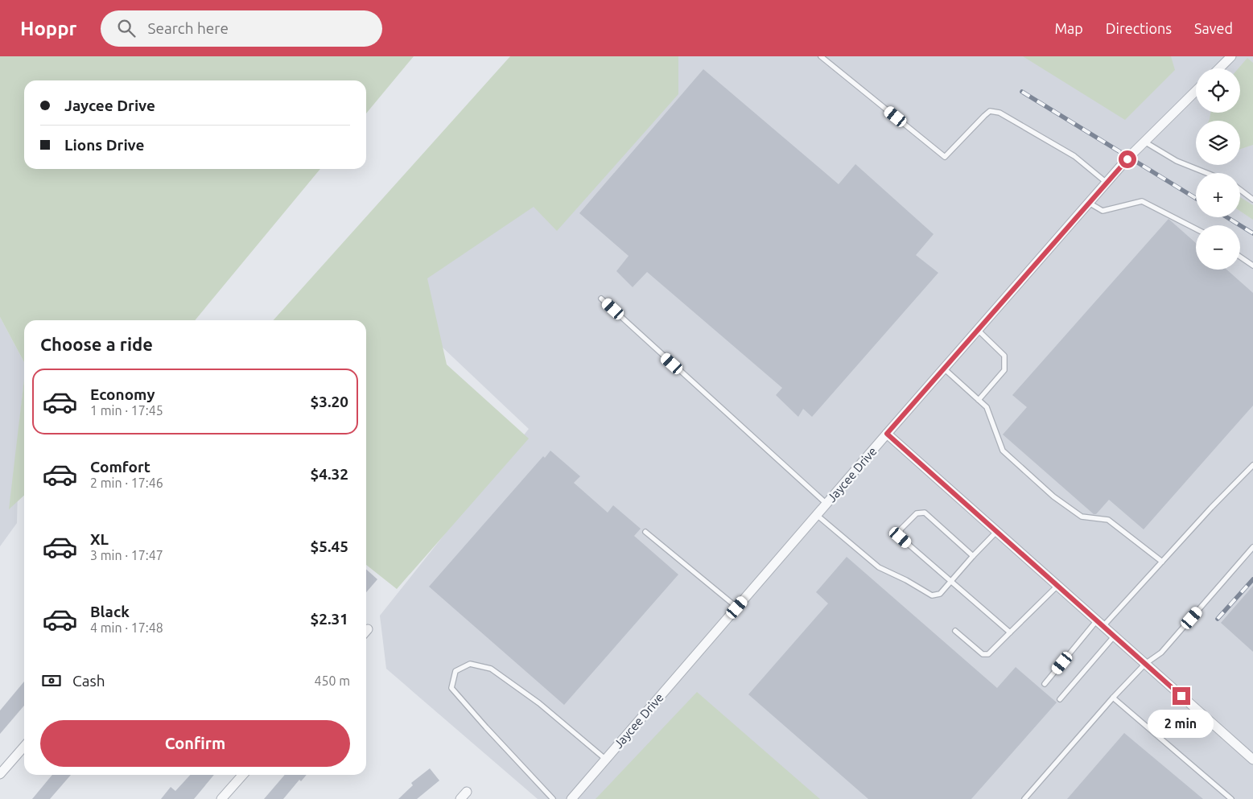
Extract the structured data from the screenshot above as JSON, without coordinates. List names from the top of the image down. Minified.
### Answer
{"streets":{"street":["Jaycee Drive"]},"page":{"header":"Hoppr","search":"Search here","nav":["Map","Directions","Saved"],"map_buttons":["+","−"],"banner":["Jaycee Drive","Lions Drive"],"heading":"Choose a ride","list":[{"name":"Economy","note":"1 min · 17:45","value":"$3.20"},{"name":"Comfort","note":"2 min · 17:46","value":"$4.32"},{"name":"XL","note":"3 min · 17:47","value":"$5.45"},{"name":"Black","note":"4 min · 17:48","value":"$2.31"}],"pay":["Cash","450 m"],"bubble":"2 min","buttons":"Confirm"}}
